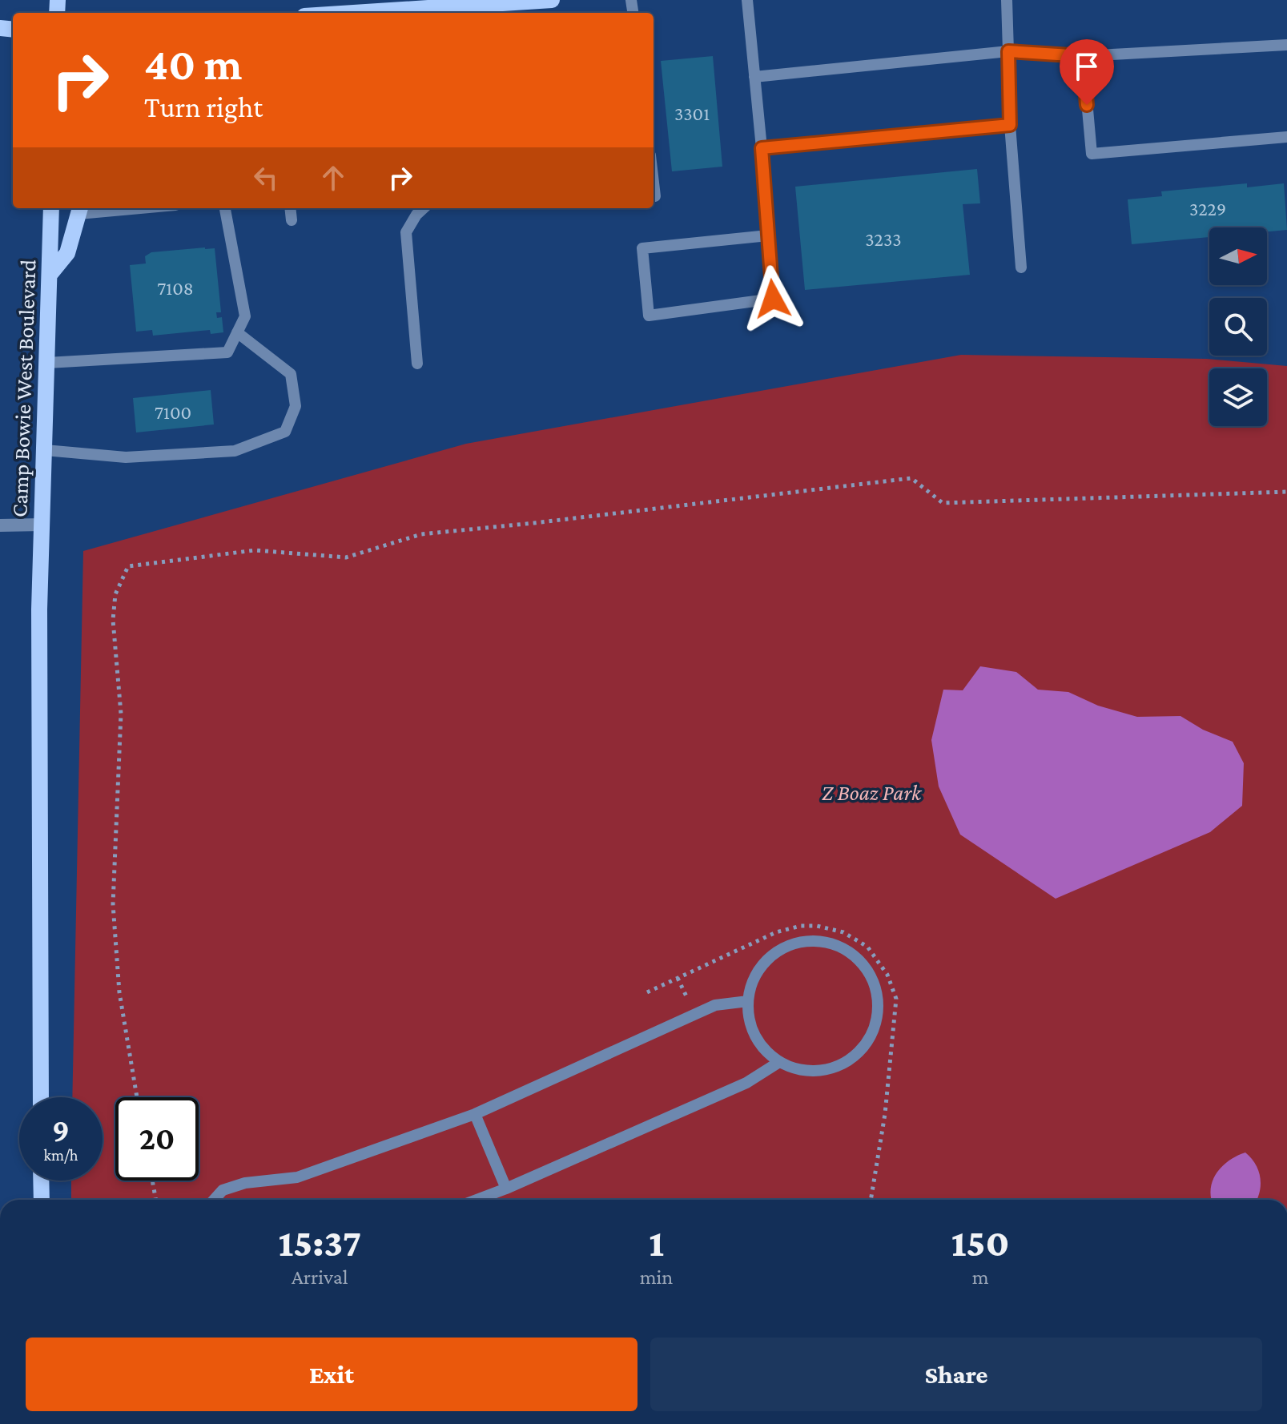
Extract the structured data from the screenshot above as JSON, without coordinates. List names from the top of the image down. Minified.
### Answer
{"streets":{"main road":["Camp Bowie West Boulevard"]},"parks":["Z Boaz Park"],"house_numbers":["3301","3229","3233","7108","7100"],"north":"right","page":{"turn":["40 m","Turn right"],"speed":"9 km/h","limit":"20","eta":["15:37","Arrival","1","min","150","m"],"buttons":["Exit","Share"]}}
